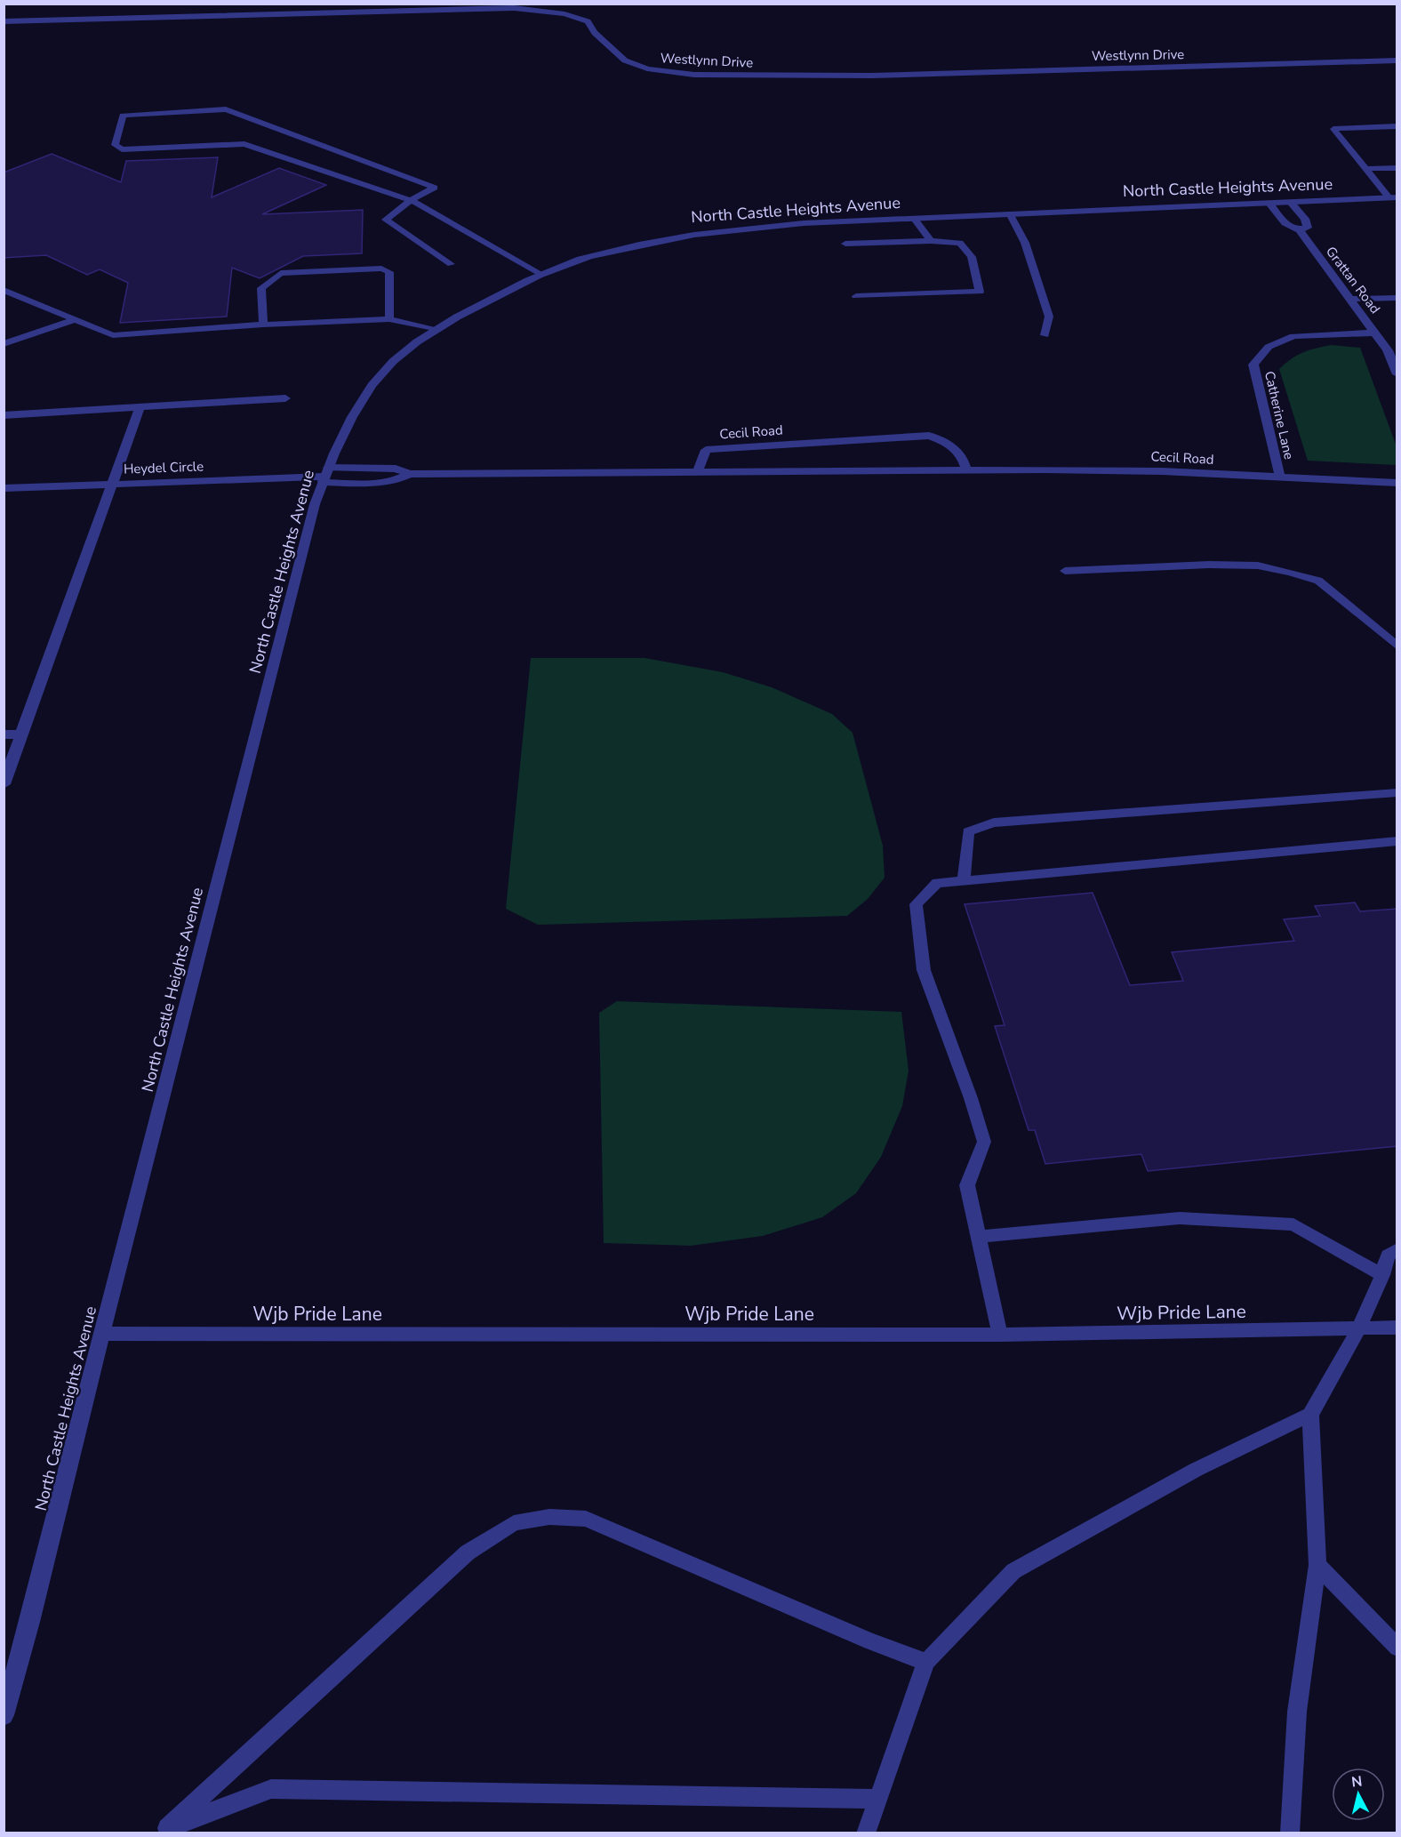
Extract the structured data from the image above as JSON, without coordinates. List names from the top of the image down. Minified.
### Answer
{"streets":{"street":["Westlynn Drive","North Castle Heights Avenue","Grattan Road","Catherine Lane","Cecil Road","Heydel Circle"],"lane":["Wjb Pride Lane"]},"crossings":[["North Castle Heights Avenue","Heydel Circle"],["North Castle Heights Avenue","Wjb Pride Lane"],["Grattan Road","Catherine Lane"],["Catherine Lane","Cecil Road"],["Cecil Road","Heydel Circle"]],"north":"top"}
